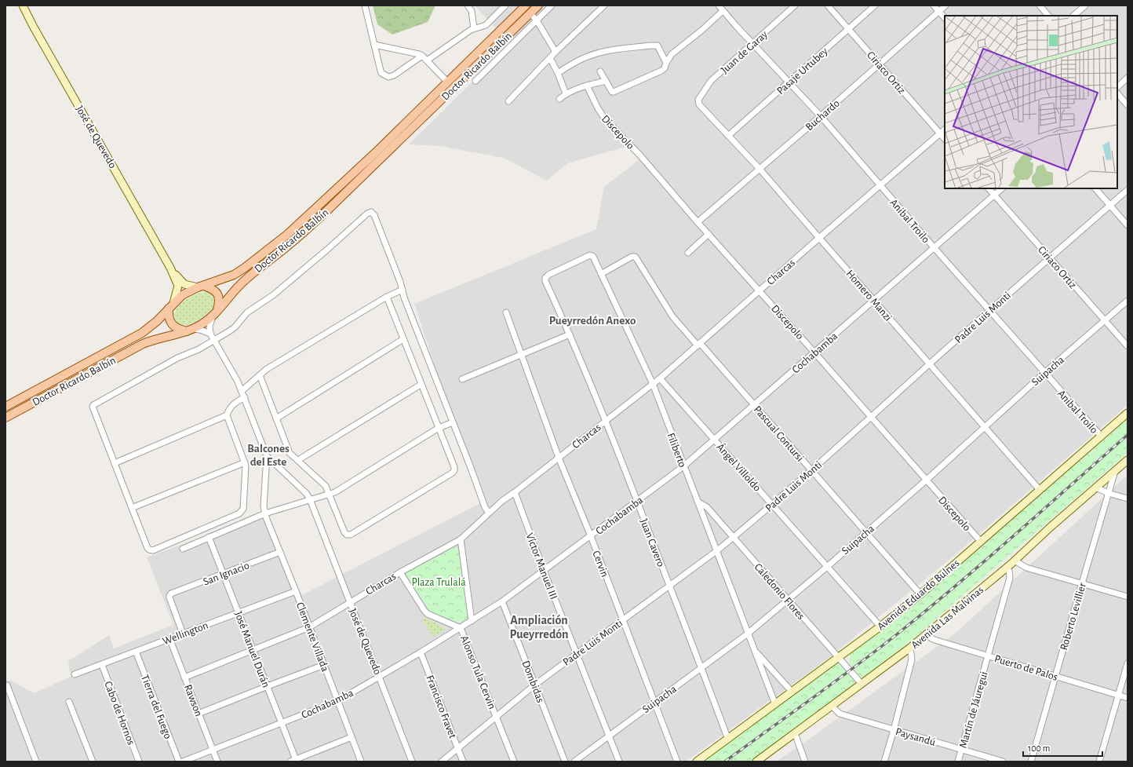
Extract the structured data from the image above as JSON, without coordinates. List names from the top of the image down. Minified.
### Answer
{"streets":{"main road":["Doctor Ricardo Balbín","José de Quevedo","Avenida Eduardo Bulnes","Avenida Las Malvinas"],"street":["Juan de Garay","Pasaje Urtubey","Ciriaco Ortiz","Buchardo","Discepolo","Anibal Troilo","Charcas","Homero Manzi","Padre Luis Monti","Cochabamba","Suipacha","Pascual Contursi","Filiberto","Ángel Villoldo","Juan Cavero","Cervin","Víctor Manuel III","San Ignacio","Caledonio Flores","Roberto Levillier","Wellington","Clemente Villada","José Manuel Durán","Puerto de Palos","Alonso Tula Cervin","Dombidas","Rawson","Tierra del Fuego","Francisco Fravet","Martín de Jáuregui","Cabo de Hornos","Paysandú"]},"crossings":[["Juan de Garay","Anibal Troilo"],["Juan de Garay","Homero Manzi"],["Pasaje Urtubey","Ciriaco Ortiz"],["Pasaje Urtubey","Anibal Troilo"],["Pasaje Urtubey","Homero Manzi"],["Ciriaco Ortiz","Buchardo"],["Ciriaco Ortiz","Charcas"],["Ciriaco Ortiz","Padre Luis Monti"],["Ciriaco Ortiz","Cochabamba"],["Ciriaco Ortiz","Suipacha"],["Buchardo","Discepolo"],["Buchardo","Anibal Troilo"],["Buchardo","Homero Manzi"],["Discepolo","Charcas"],["Discepolo","Padre Luis Monti"],["Discepolo","Cochabamba"],["Discepolo","Suipacha"],["Discepolo","Avenida Eduardo Bulnes"],["José de Quevedo","Charcas"],["José de Quevedo","Cochabamba"],["José de Quevedo","Clemente Villada"],["Anibal Troilo","Charcas"],["Anibal Troilo","Padre Luis Monti"],["Anibal Troilo","Cochabamba"],["Anibal Troilo","Suipacha"],["Anibal Troilo","Avenida Eduardo Bulnes"],["Charcas","Homero Manzi"],["Charcas","Pascual Contursi"],["Charcas","Filiberto"],["Charcas","Ángel Villoldo"],["Charcas","Juan Cavero"],["Charcas","Cervin"],["Charcas","Víctor Manuel III"],["Charcas","Clemente Villada"],["Charcas","José Manuel Durán"],["Charcas","Alonso Tula Cervin"],["Charcas","Rawson"],["Homero Manzi","Padre Luis Monti"],["Homero Manzi","Cochabamba"],["Homero Manzi","Suipacha"],["Homero Manzi","Avenida Eduardo Bulnes"],["Padre Luis Monti","Pascual Contursi"],["Padre Luis Monti","Filiberto"],["Padre Luis Monti","Ángel Villoldo"],["Padre Luis Monti","Juan Cavero"],["Padre Luis Monti","Cervin"],["Padre Luis Monti","Víctor Manuel III"],["Padre Luis Monti","Caledonio Flores"],["Padre Luis Monti","Alonso Tula Cervin"],["Padre Luis Monti","Dombidas"],["Padre Luis Monti","Francisco Fravet"],["Cochabamba","Pascual Contursi"],["Cochabamba","Filiberto"],["Cochabamba","Ángel Villoldo"],["Cochabamba","Juan Cavero"],["Cochabamba","Cervin"],["Cochabamba","Víctor Manuel III"],["Cochabamba","Clemente Villada"],["Cochabamba","José Manuel Durán"],["Cochabamba","Alonso Tula Cervin"],["Cochabamba","Dombidas"],["Cochabamba","Rawson"],["Cochabamba","Francisco Fravet"],["Suipacha","Pascual Contursi"],["Suipacha","Filiberto"],["Suipacha","Ángel Villoldo"],["Suipacha","Juan Cavero"],["Suipacha","Cervin"],["Suipacha","Víctor Manuel III"],["Suipacha","Caledonio Flores"],["Pascual Contursi","Filiberto"],["Pascual Contursi","Avenida Eduardo Bulnes"],["Filiberto","Juan Cavero"],["Filiberto","Caledonio Flores"],["Filiberto","Avenida Eduardo Bulnes"],["Ángel Villoldo","Avenida Eduardo Bulnes"],["Juan Cavero","Avenida Eduardo Bulnes"],["San Ignacio","Wellington"],["San Ignacio","Clemente Villada"],["San Ignacio","José Manuel Durán"],["Caledonio Flores","Avenida Eduardo Bulnes"],["Caledonio Flores","Avenida Las Malvinas"],["Roberto Levillier","Avenida Las Malvinas"],["Roberto Levillier","Puerto de Palos"],["Avenida Las Malvinas","Puerto de Palos"],["Avenida Las Malvinas","Martín de Jáuregui"],["Avenida Las Malvinas","Paysandú"],["Wellington","Clemente Villada"],["Wellington","José Manuel Durán"],["Wellington","Rawson"],["Wellington","Tierra del Fuego"],["Wellington","Cabo de Hornos"],["Puerto de Palos","Martín de Jáuregui"],["Martín de Jáuregui","Paysandú"]],"districts":["Pueyrredón Anexo","Balcones del Este","Ampliación Pueyrredón"],"parks":["Plaza Trulalá"],"scale_bar":"100 m"}
